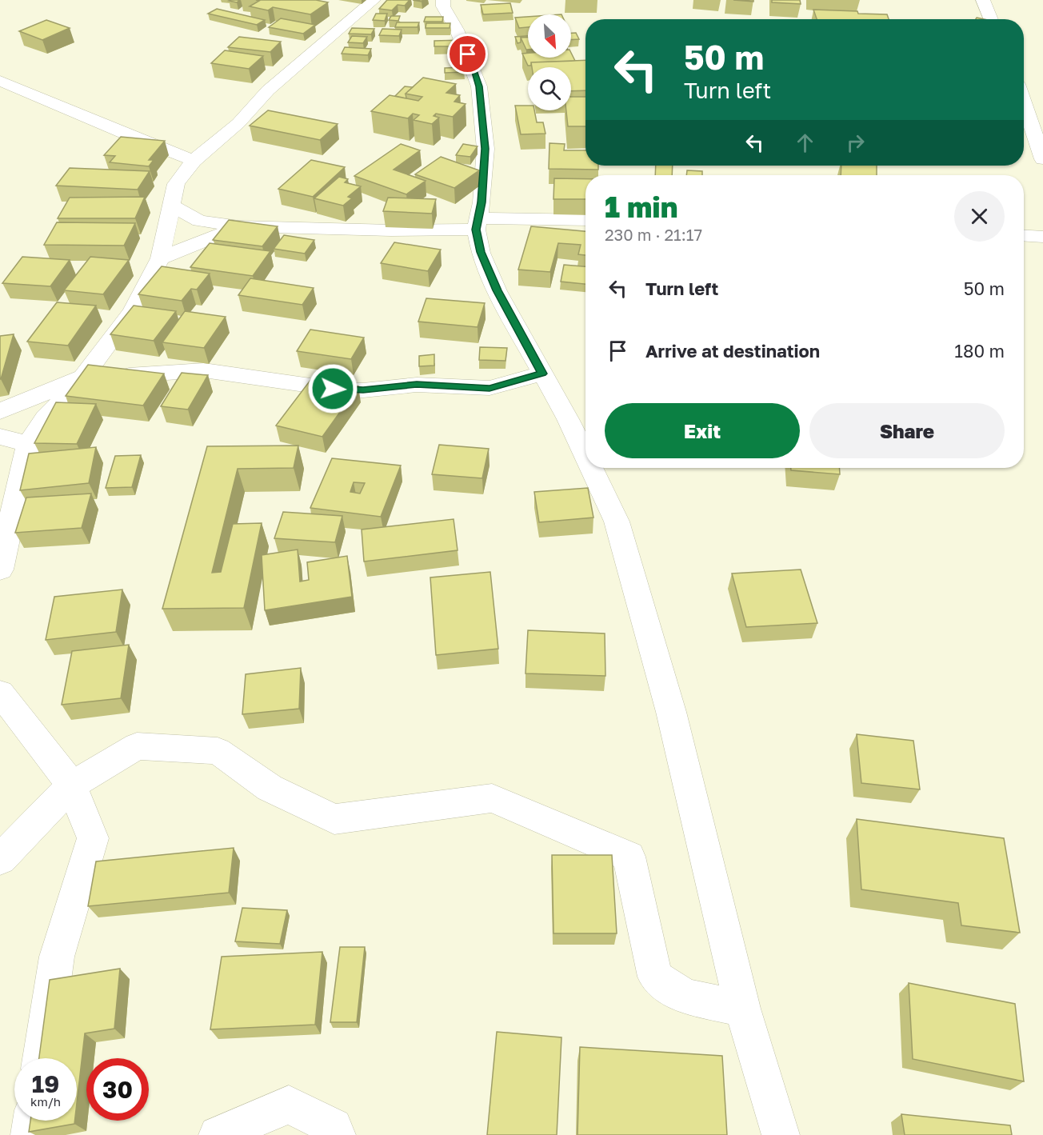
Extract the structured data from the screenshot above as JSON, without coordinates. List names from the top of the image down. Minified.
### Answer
{"north":"bottom right","page":{"turn":["50 m","Turn left"],"heading":["1 min","230 m · 21:17"],"list":[{"name":"Turn left","value":"50 m"},{"name":"Arrive at destination","value":"180 m"}],"buttons":["Exit","Share"],"speed":"19 km/h","limit":"30"}}
